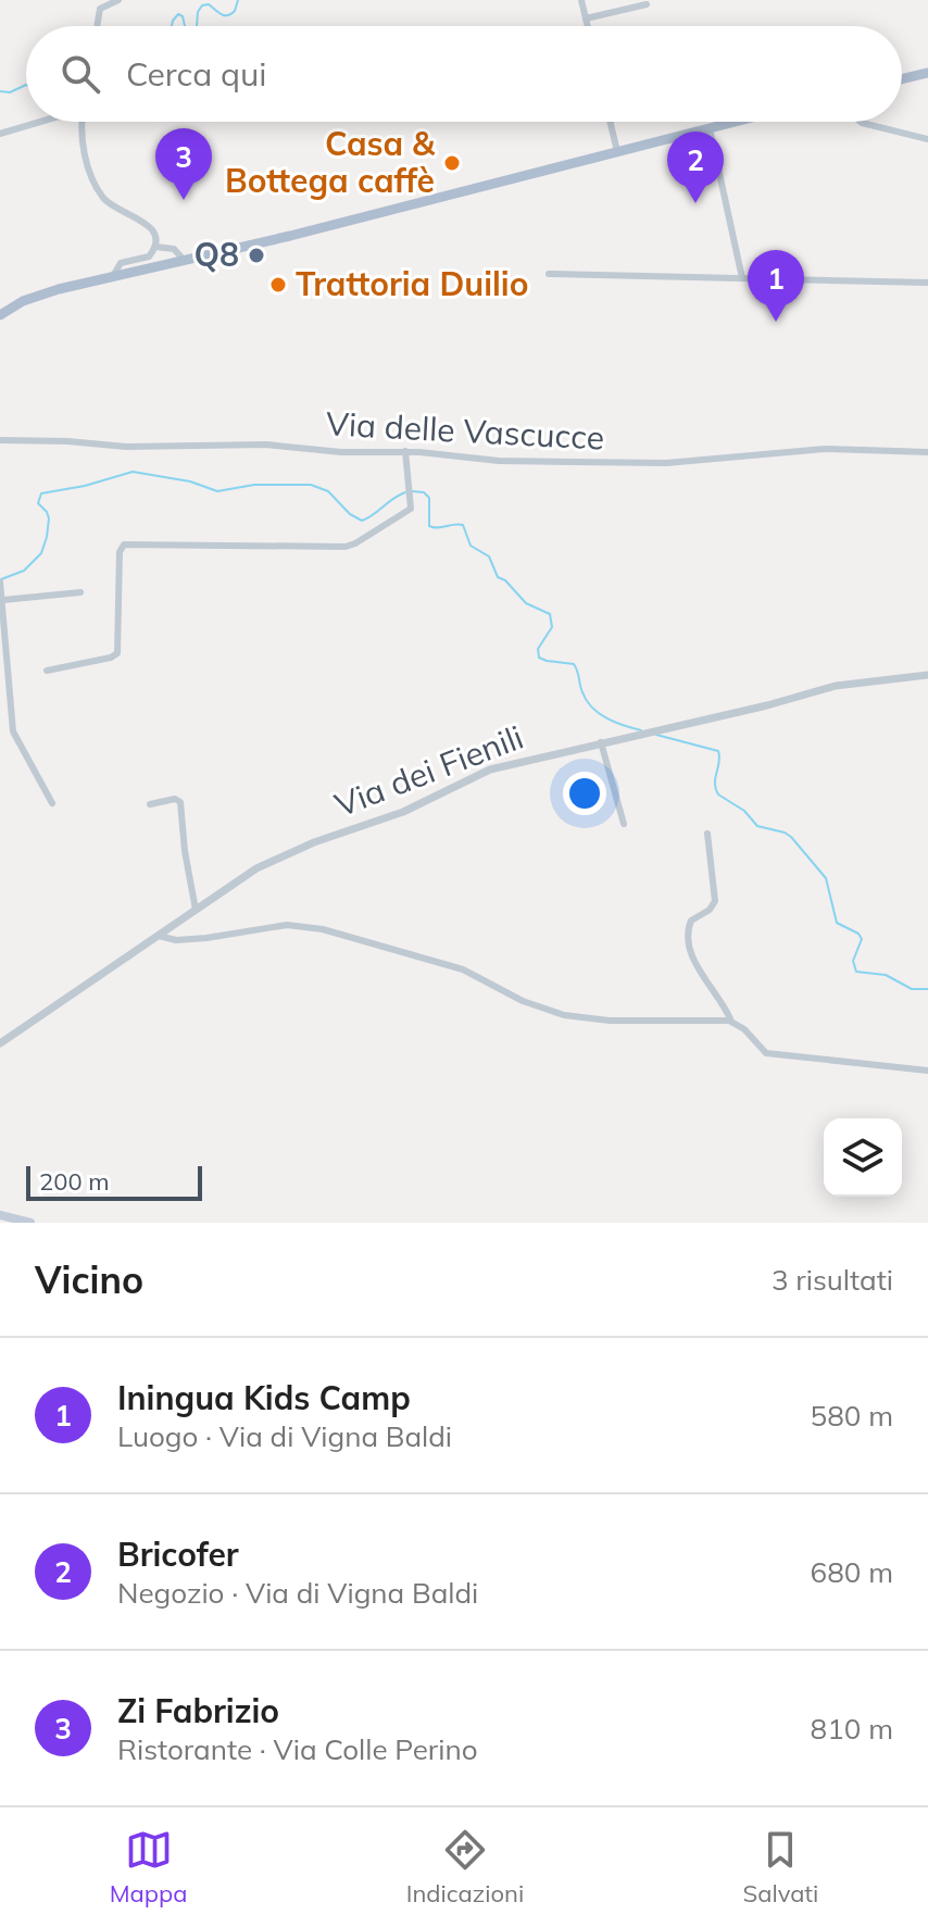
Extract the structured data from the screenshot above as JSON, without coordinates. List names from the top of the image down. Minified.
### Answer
{"streets":{"street":["Via delle Vascucce","Via dei Fienili"]},"places":["Casa & Bottega caffè","Q8","Trattoria Duilio"],"scale_bar":"200 m","page":{"search":"Cerca qui","pins":["3","2","1"],"scale":"200 m","heading":["Vicino","3 risultati"],"list":[{"mark":"1","name":"Iningua Kids Camp","note":"Luogo · Via di Vigna Baldi","value":"580 m"},{"mark":"2","name":"Bricofer","note":"Negozio · Via di Vigna Baldi","value":"680 m"},{"mark":"3","name":"Zi Fabrizio","note":"Ristorante · Via Colle Perino","value":"810 m"}],"nav":["Mappa","Indicazioni","Salvati"]}}
